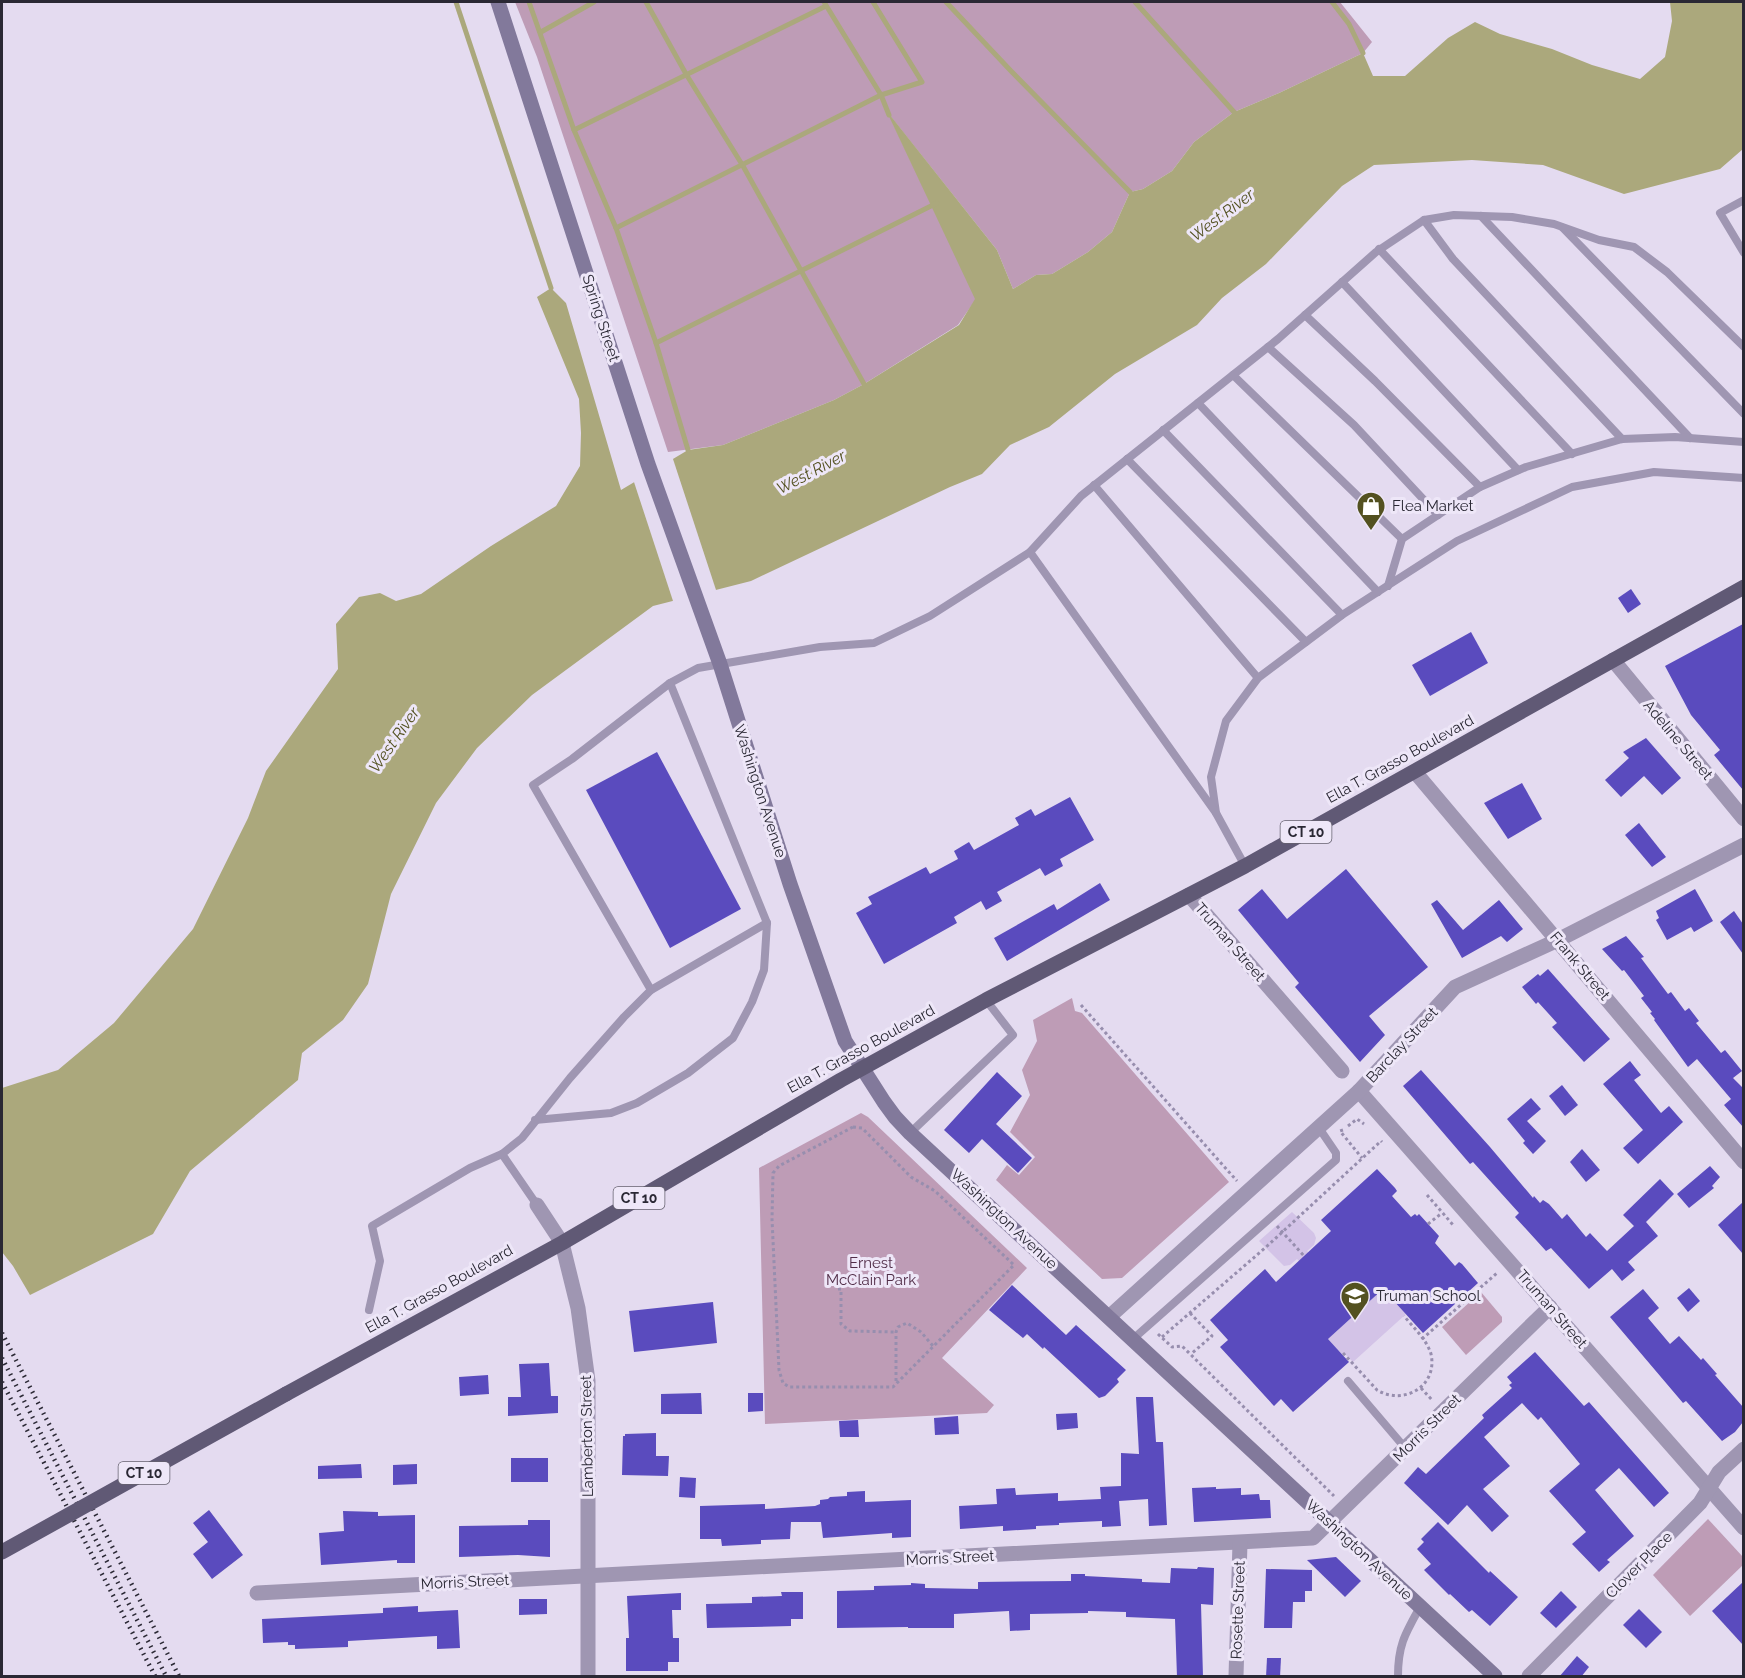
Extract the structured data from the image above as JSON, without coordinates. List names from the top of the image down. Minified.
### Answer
{"streets":{"main road":["Spring Street","Ella T. Grasso Boulevard","Washington Avenue","CT 10"],"street":["Adeline Street","Truman Street","Frank Street","Barclay Street","Morris Street","Lamberton Street","Clover Place","Rosette Street"]},"crossings":[["Spring Street","Washington Avenue"],["Adeline Street","Ella T. Grasso Boulevard"],["Ella T. Grasso Boulevard","Washington Avenue"],["Ella T. Grasso Boulevard","Truman Street"],["Ella T. Grasso Boulevard","Frank Street"],["Ella T. Grasso Boulevard","Lamberton Street"],["Washington Avenue","Barclay Street"],["Washington Avenue","Morris Street"],["Truman Street","Barclay Street"],["Truman Street","Morris Street"],["Truman Street","Clover Place"],["Frank Street","Barclay Street"],["Morris Street","Lamberton Street"],["Morris Street","Rosette Street"]],"water":["West River"],"parks":["Ernest McClain Park"],"places":{"shop":["Flea Market"],"school or university":["Truman School"]}}
